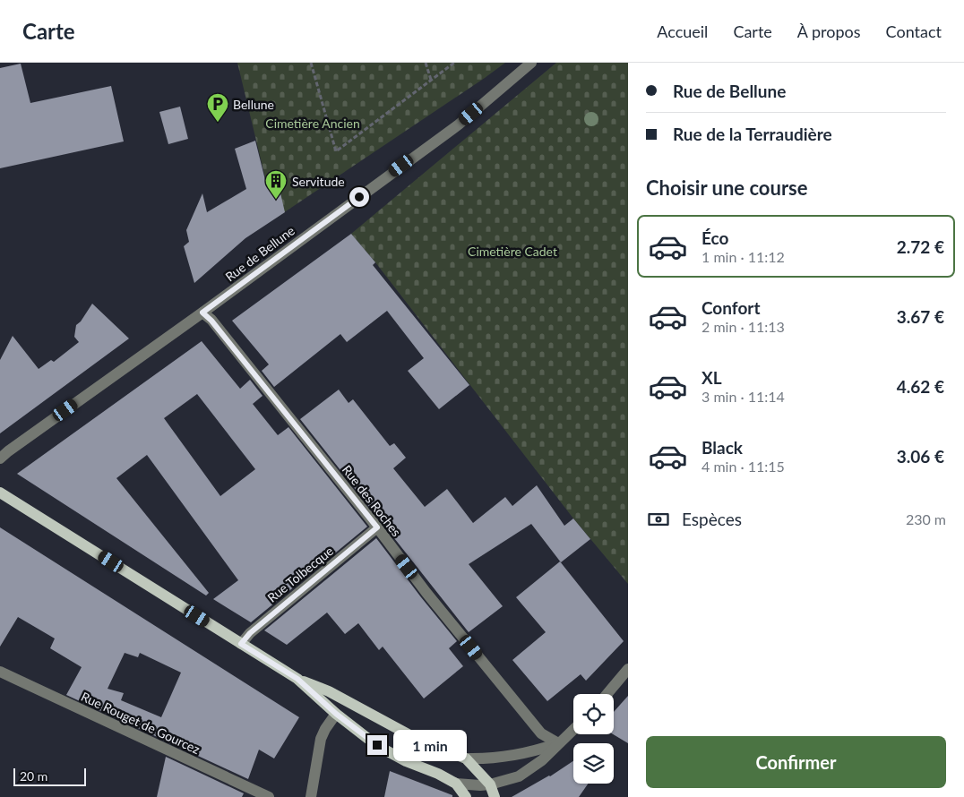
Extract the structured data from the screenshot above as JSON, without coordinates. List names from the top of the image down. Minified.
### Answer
{"streets":{"street":["Rue de Bellune","Rue des Roches","Rue Tolbecque","Rue Rouget de Gourcez"]},"crossings":[["Rue de Bellune","Rue des Roches"],["Rue des Roches","Rue Tolbecque"]],"parks":["Cimetière Ancien","Cimetière Cadet"],"places":{"parking":["Bellune"],"building":["Servitude"]},"scale_bar":"20 m","page":{"header":"Carte","nav":["Accueil","Carte","À propos","Contact"],"banner":["Rue de Bellune","Rue de la Terraudière"],"heading":"Choisir une course","list":[{"name":"Éco","note":"1 min · 11:12","value":"2.72 €"},{"name":"Confort","note":"2 min · 11:13","value":"3.67 €"},{"name":"XL","note":"3 min · 11:14","value":"4.62 €"},{"name":"Black","note":"4 min · 11:15","value":"3.06 €"}],"pay":["Espèces","230 m"],"buttons":"Confirmer","bubble":"1 min","scale":"20 m"}}
